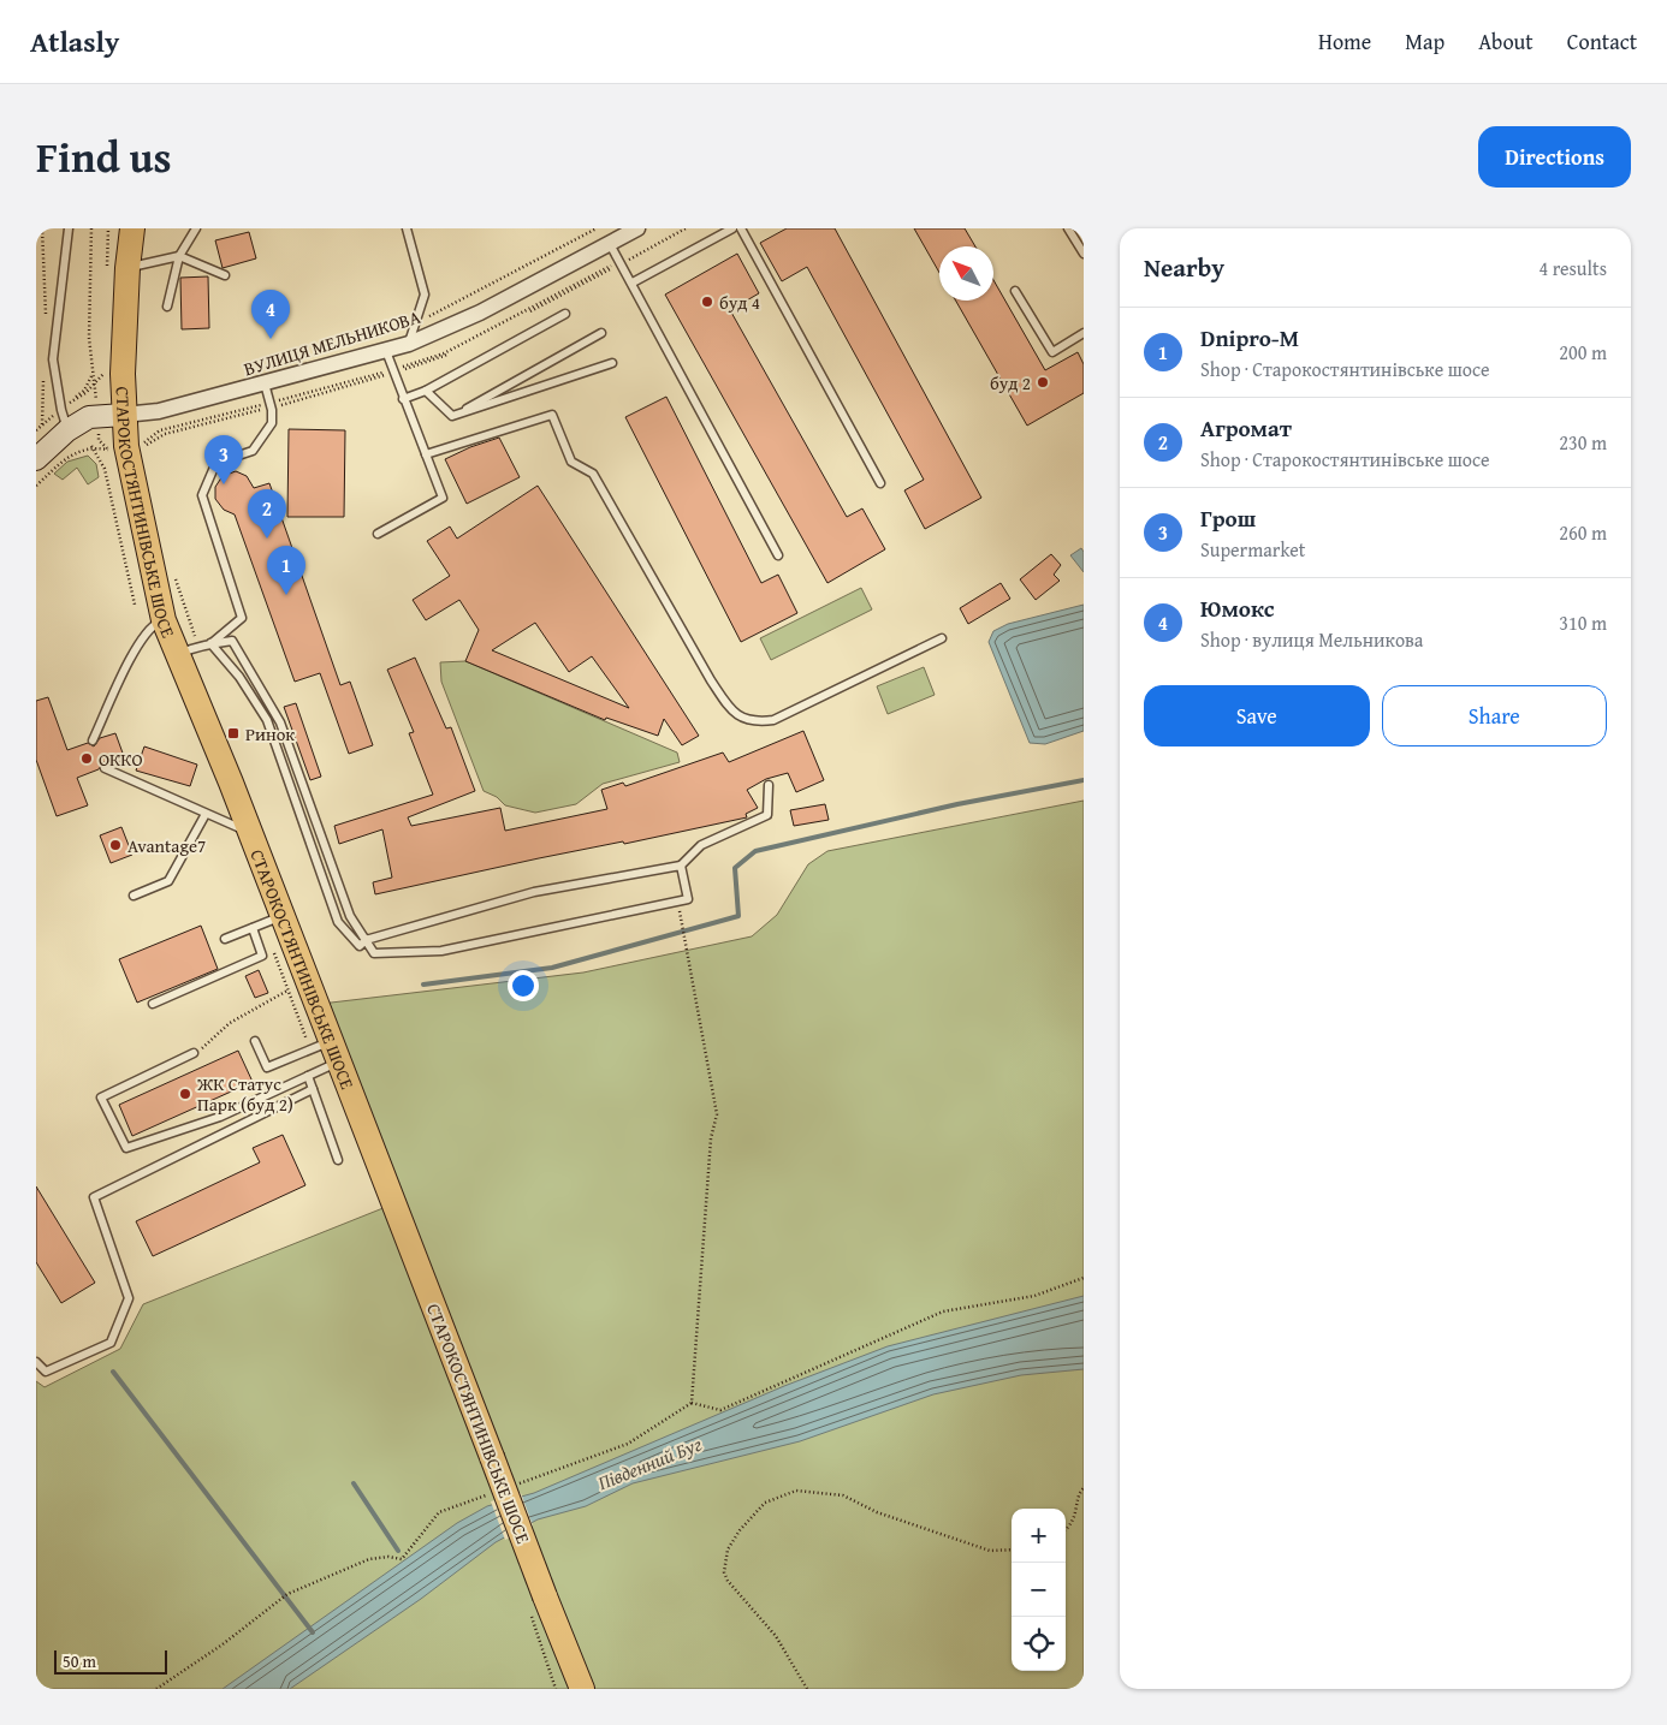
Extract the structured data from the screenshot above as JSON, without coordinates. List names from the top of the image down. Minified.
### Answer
{"streets":{"main road":["СТАРОКОСТЯНТИНІВСЬКЕ ШОСЕ"],"street":["ВУЛИЦЯ МЕЛЬНИКОВА"]},"crossings":[["ВУЛИЦЯ МЕЛЬНИКОВА","СТАРОКОСТЯНТИНІВСЬКЕ ШОСЕ"]],"water":["Південний Буг"],"places":{"other":["буд 4","буд 2","ОККО","Avantage7","ЖК Статус Парк (буд 2)"],"transit":["Ринок"]},"scale_bar":"50 m","north":"top left","page":{"header":"Atlasly","nav":["Home","Map","About","Contact"],"title":"Find us","buttons":["Directions",["Save","Share"]],"heading":["Nearby","4 results"],"pins":["4","3","2","1"],"list":[{"mark":"1","name":"Dnipro-M","note":"Shop · Старокостянтинівське шосе","value":"200 m"},{"mark":"2","name":"Агромат","note":"Shop · Старокостянтинівське шосе","value":"230 m"},{"mark":"3","name":"Грош","note":"Supermarket","value":"260 m"},{"mark":"4","name":"Юмокс","note":"Shop · вулиця Мельникова","value":"310 m"}],"map_buttons":["+","−"],"scale":"50 m"}}
